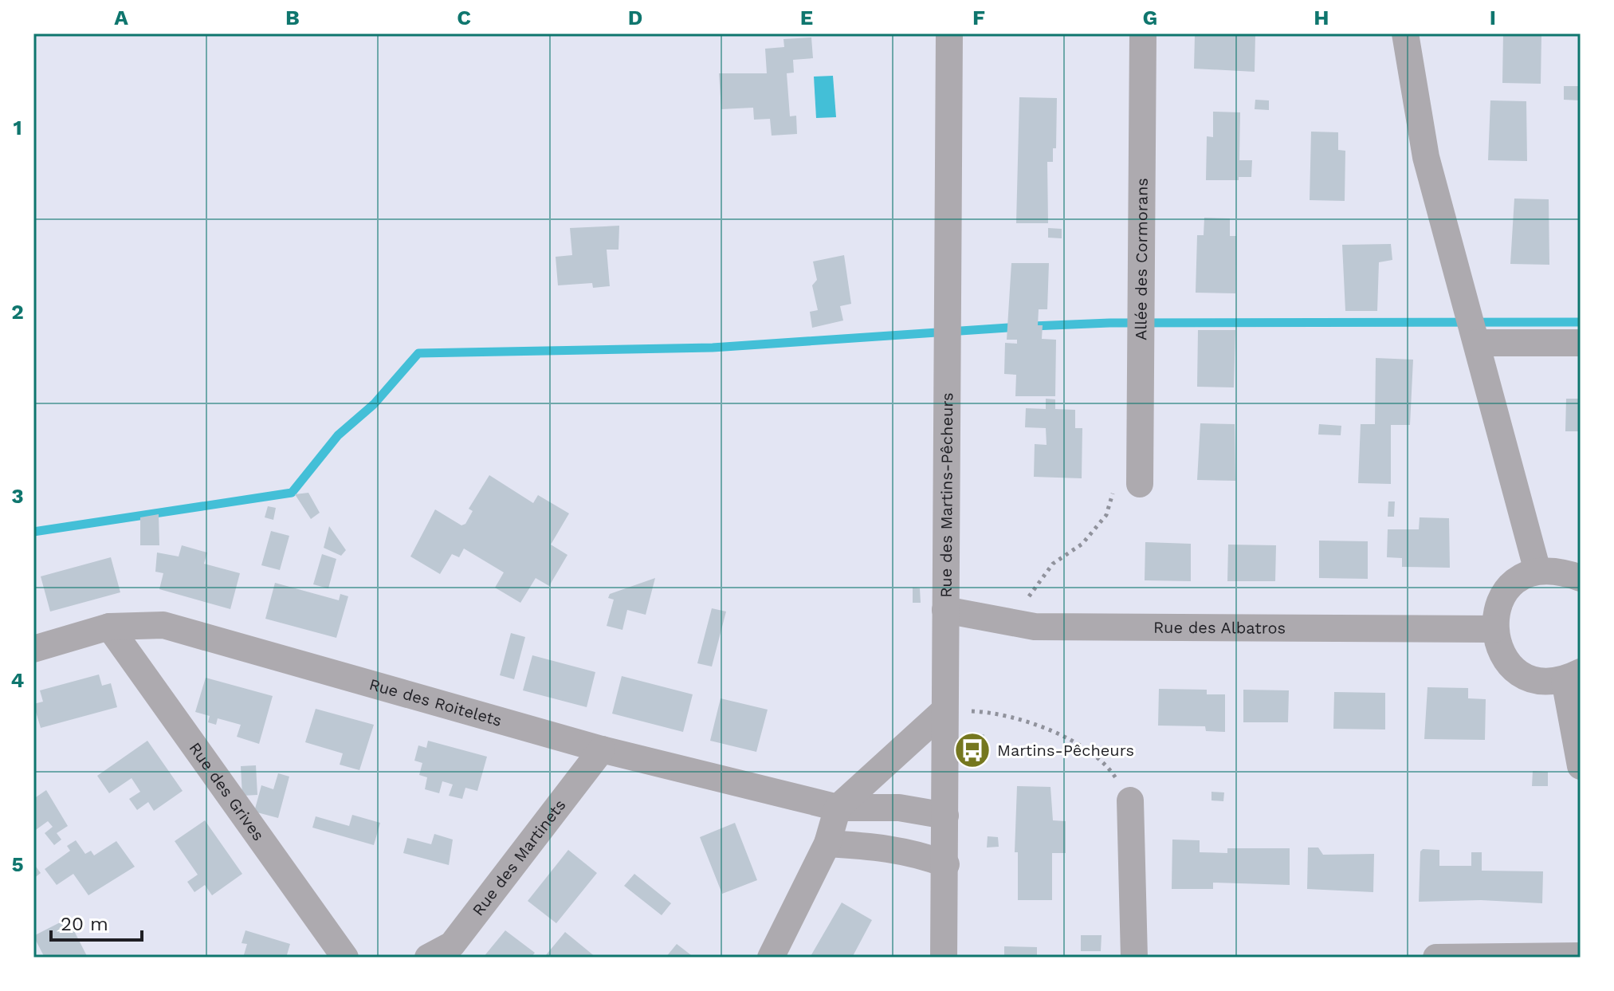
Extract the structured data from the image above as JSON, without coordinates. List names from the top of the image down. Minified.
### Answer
{"streets":{"street":["Allée des Cormorans","Rue des Martins-Pêcheurs","Rue des Albatros","Rue des Roitelets","Rue des Grives","Rue des Martinets"]},"crossings":[["Rue des Martins-Pêcheurs","Rue des Albatros"],["Rue des Martins-Pêcheurs","Rue des Roitelets"],["Rue des Roitelets","Rue des Grives"],["Rue des Roitelets","Rue des Martinets"]],"places":{"bus stop":["Martins-Pêcheurs"]},"scale_bar":"20 m","grid":{"columns":["A","B","C","D","E","F","G","H","I"],"rows":["1","2","3","4","5"]}}
